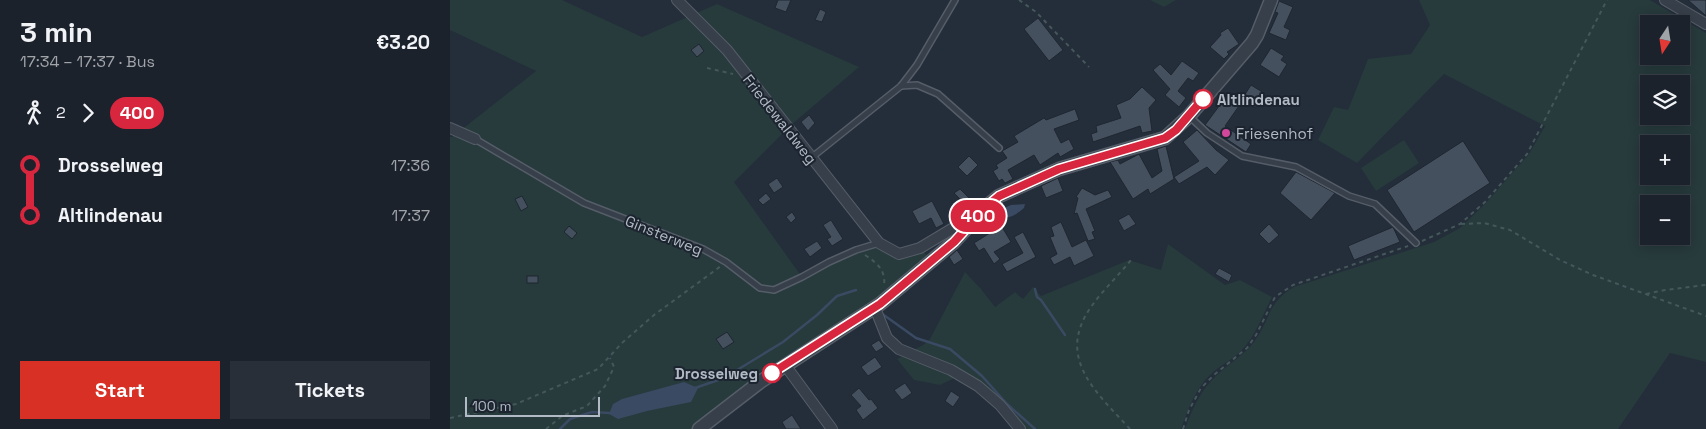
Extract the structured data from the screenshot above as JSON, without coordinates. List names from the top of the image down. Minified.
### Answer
{"streets":{"street":["Friedewaldweg","Ginsterweg"]},"crossings":[["Friedewaldweg","Ginsterweg"]],"places":["Altlindenau","Friesenhof","Drosselweg"],"lines":["bus line 400"],"scale_bar":"100 m","north":"bottom","page":{"heading":["3 min","17:34 – 17:37 · Bus","€3.20"],"on_map":"400","map_buttons":["+","−"],"legs":["2","400"],"list":[{"name":"Drosselweg","value":"17:36"},{"name":"Altlindenau","value":"17:37"}],"buttons":["Start","Tickets"],"scale":"100 m"}}
